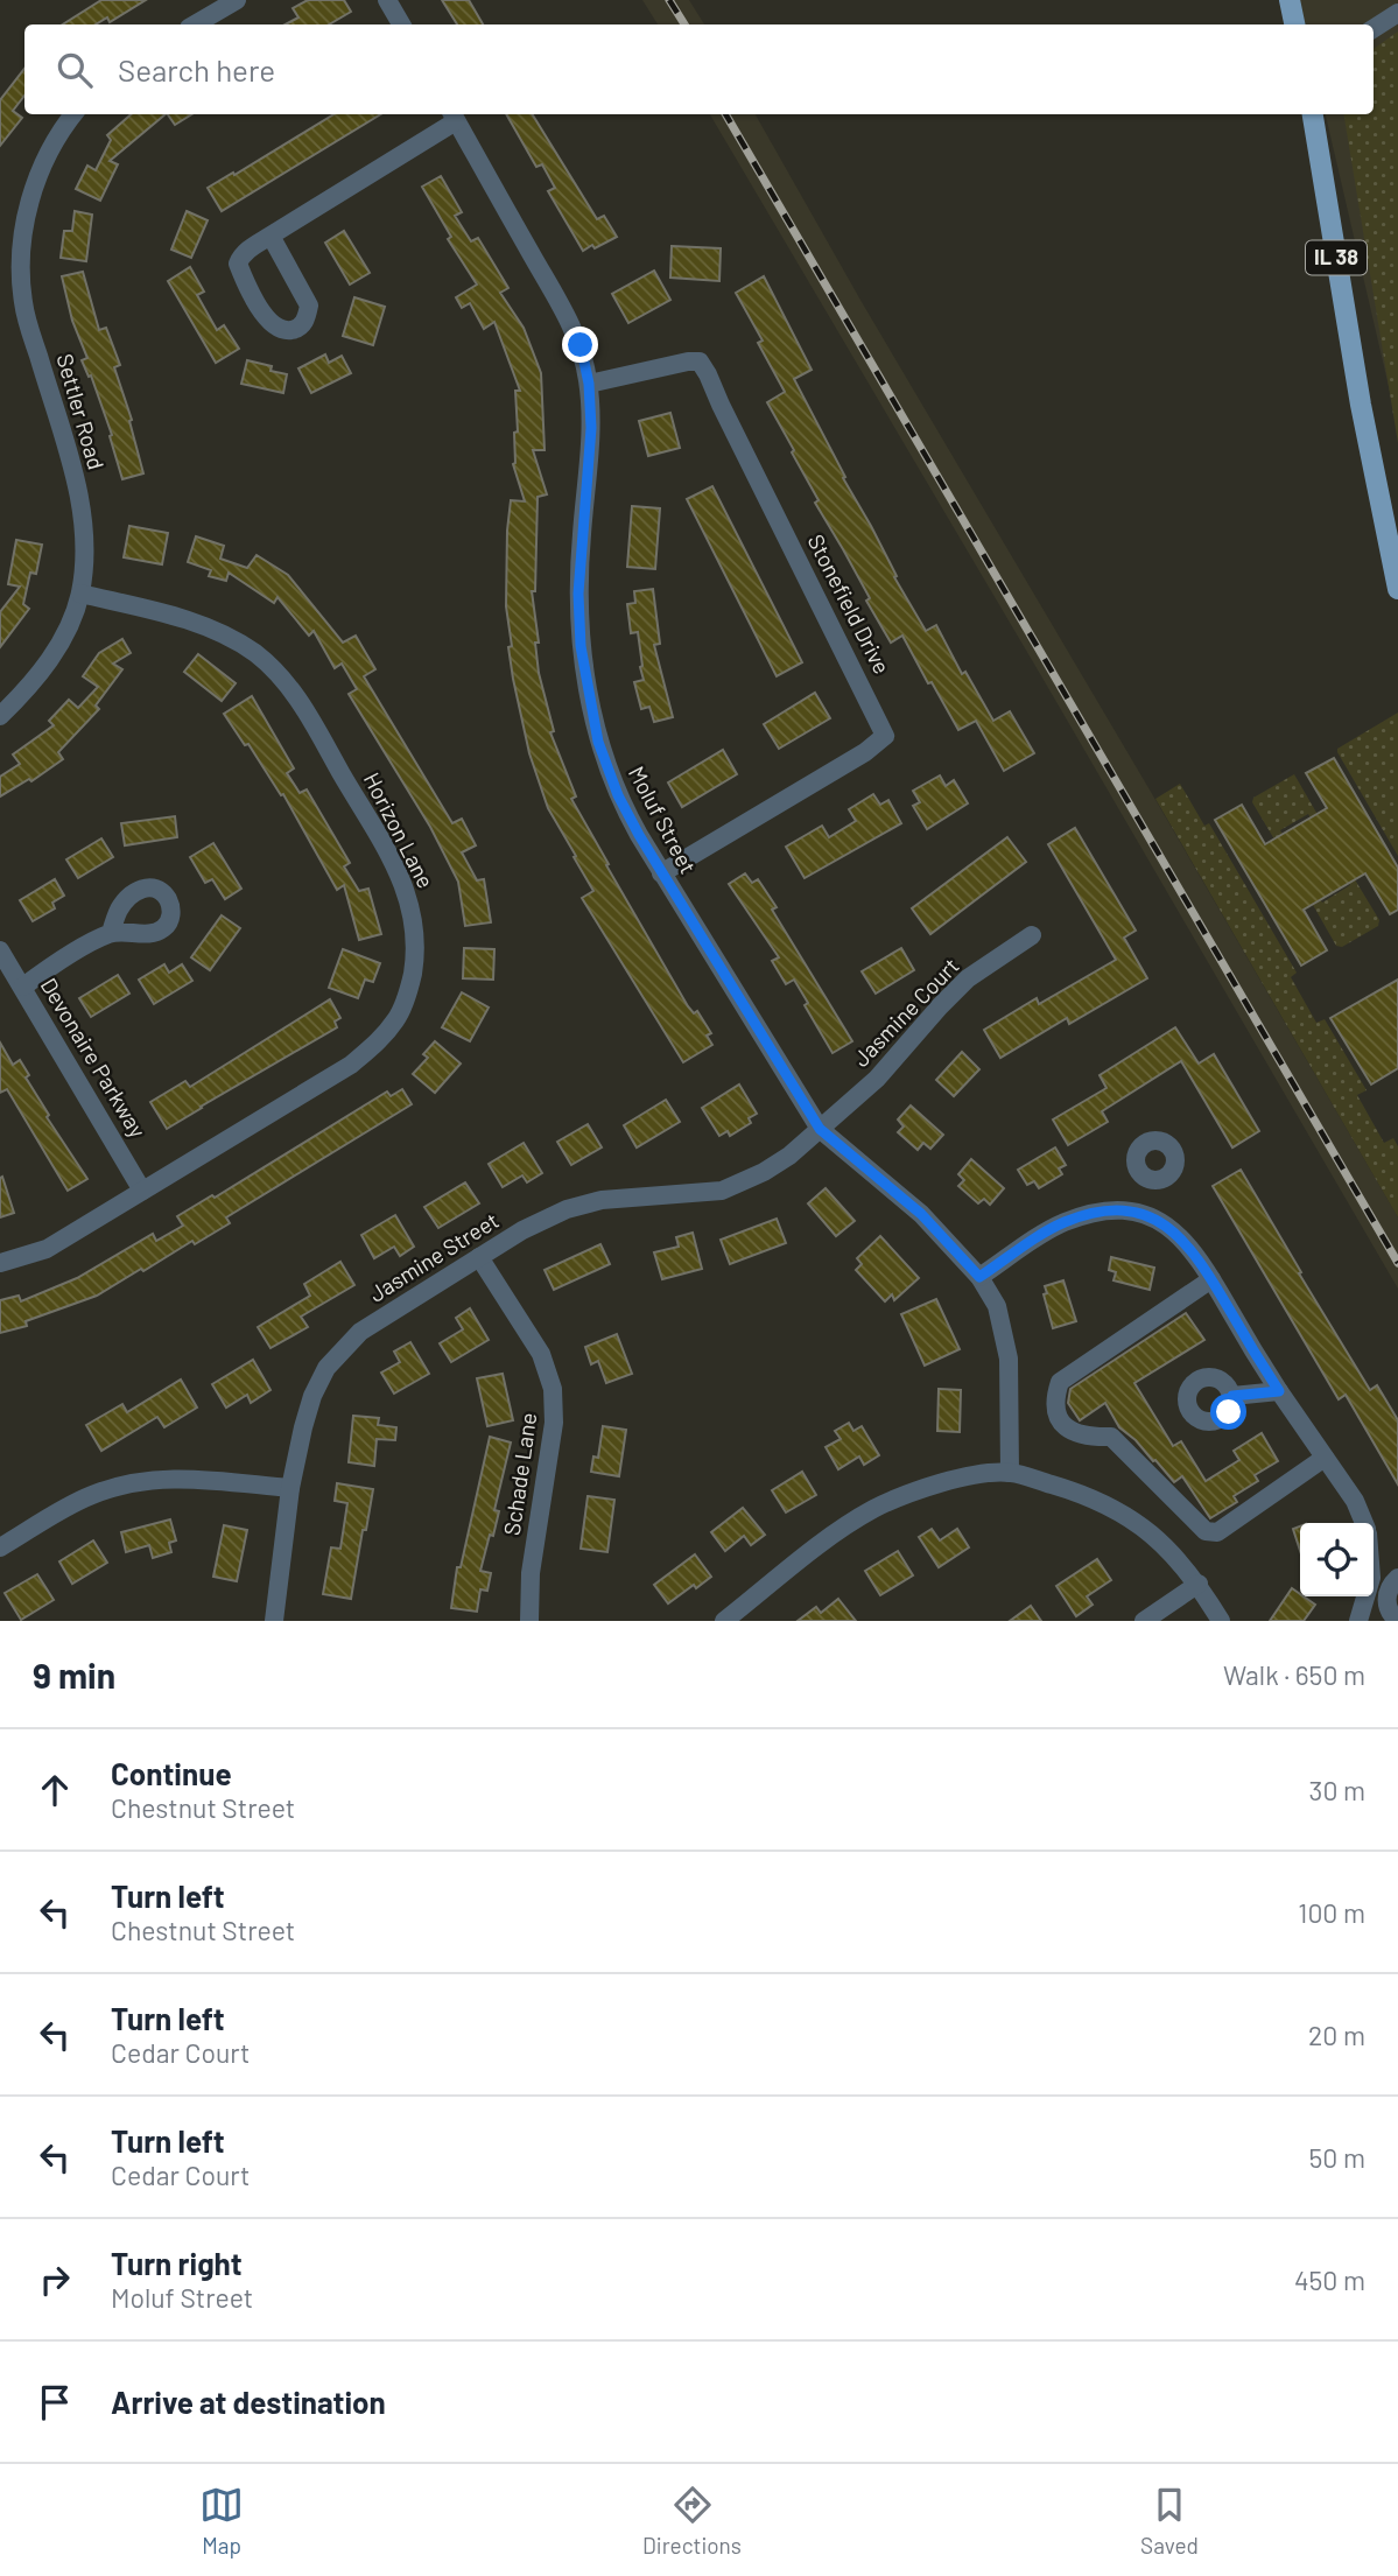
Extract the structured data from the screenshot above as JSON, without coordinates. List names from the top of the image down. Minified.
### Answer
{"streets":{"main road":["IL 38"],"street":["Settler Road","Stonefield Drive","Moluf Street","Horizon Lane","Jasmine Court","Devonaire Parkway","Jasmine Street","Schade Lane"]},"crossings":[["Settler Road","Horizon Lane"],["Stonefield Drive","Moluf Street"],["Moluf Street","Jasmine Court"],["Moluf Street","Jasmine Street"],["Horizon Lane","Devonaire Parkway"],["Jasmine Court","Jasmine Street"],["Jasmine Street","Schade Lane"]],"page":{"search":"Search here","heading":["9 min","Walk · 650 m"],"list":[["Continue","Chestnut Street","30 m"],["Turn left","Chestnut Street","100 m"],["Turn left","Cedar Court","20 m"],["Turn left","Cedar Court","50 m"],["Turn right","Moluf Street","450 m"],"Arrive at destination"],"nav":["Map","Directions","Saved"]}}
